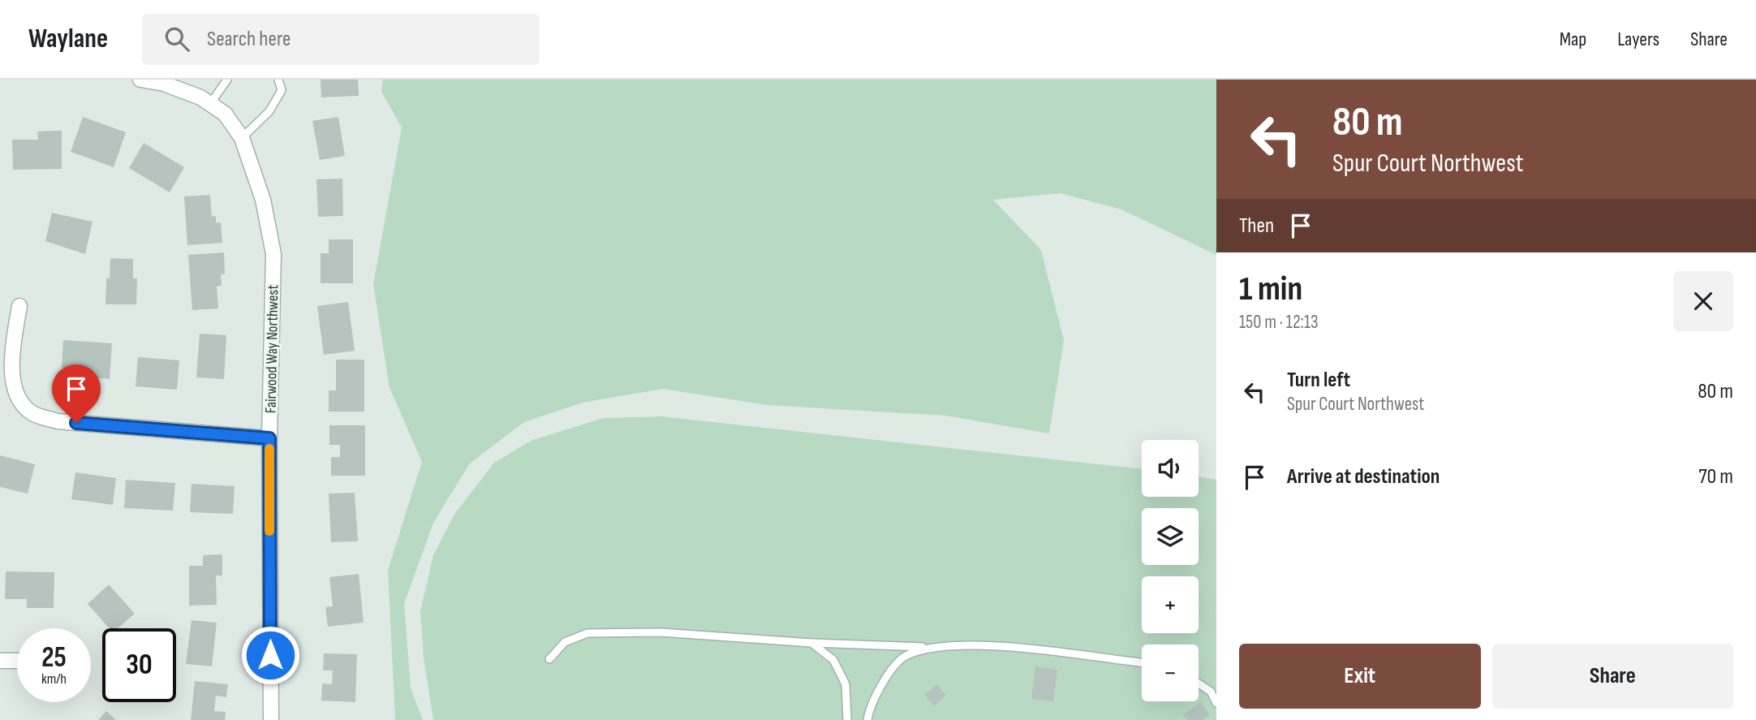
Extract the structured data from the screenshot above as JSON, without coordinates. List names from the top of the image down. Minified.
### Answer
{"streets":{"street":["Fairwood Way Northwest"]},"page":{"header":"Waylane","search":"Search here","nav":["Map","Layers","Share"],"turn":["80 m","Spur Court Northwest"],"then":"Then","heading":["1 min","150 m · 12:13"],"list":[{"name":"Turn left","note":"Spur Court Northwest","value":"80 m"},{"name":"Arrive at destination","value":"70 m"}],"map_buttons":["+","−"],"speed":"25 km/h","limit":"30","buttons":["Exit","Share"]}}
